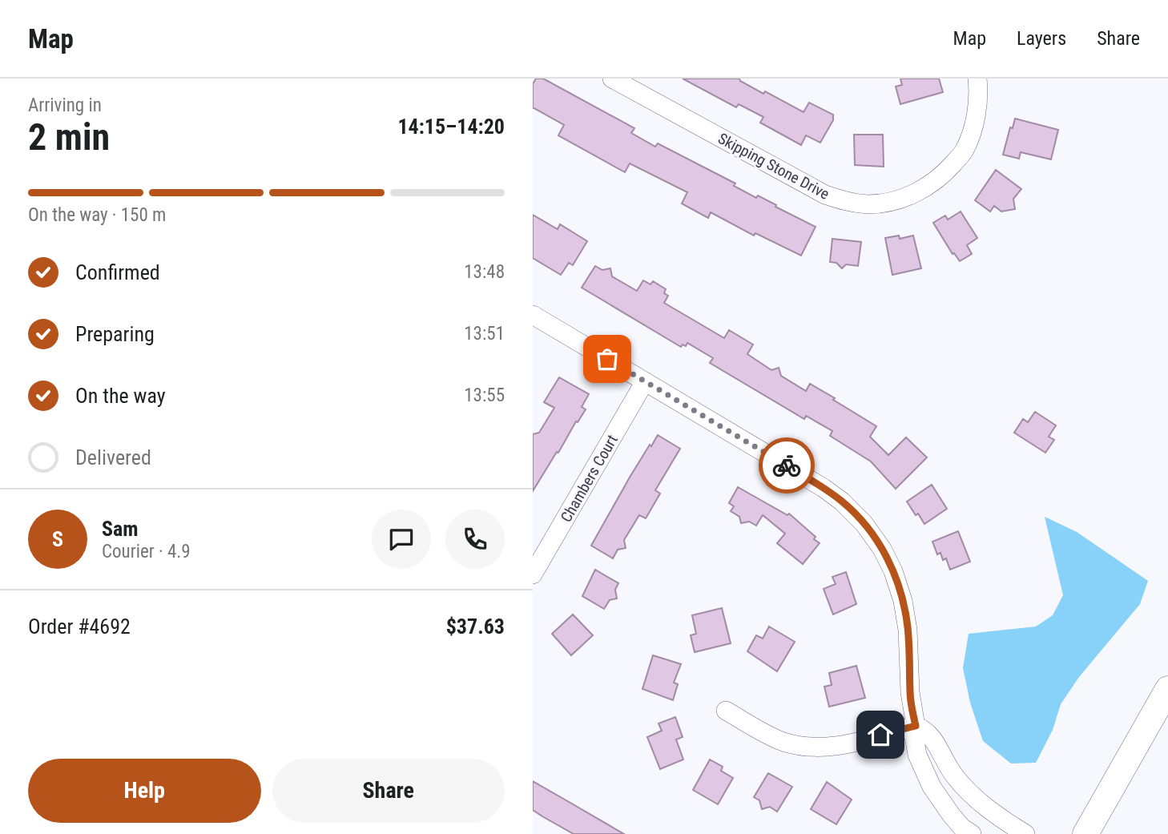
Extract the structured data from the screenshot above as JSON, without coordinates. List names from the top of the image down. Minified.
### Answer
{"streets":{"street":["Skipping Stone Drive","Chambers Court"]},"page":{"header":"Map","nav":["Map","Layers","Share"],"heading":["2 min","Arriving in","14:15–14:20"],"panel":["Sam","Courier · 4.9","Order #4692","$37.63"],"bar":"On the way · 150 m","list":[["Confirmed","13:48"],["Preparing","13:51"],["On the way","13:55"],"Delivered"],"round":"S","buttons":["Help","Share"]}}
